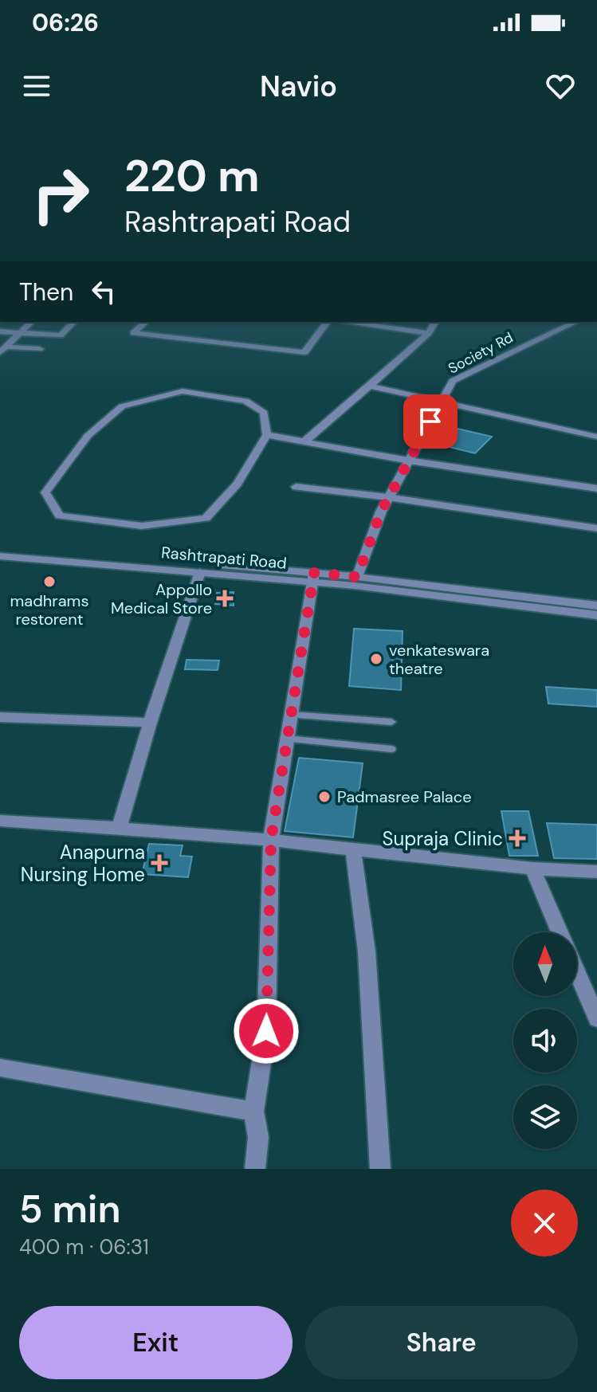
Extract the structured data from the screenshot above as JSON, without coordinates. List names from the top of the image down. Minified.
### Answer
{"streets":{"street":["Society Rd","Rashtrapati Road"]},"crossings":[["Society Rd","Rashtrapati Road"]],"places":{"other":["madhrams restorent","venkateswara theatre","Padmasree Palace"],"health":["Appollo Medical Store","Supraja Clinic","Anapurna Nursing Home"]},"north":"top","page":{"status":"06:26","header":"Navio","turn":["220 m","Rashtrapati Road"],"then":"Then","heading":["5 min","400 m · 06:31"],"buttons":["Exit","Share"]}}
